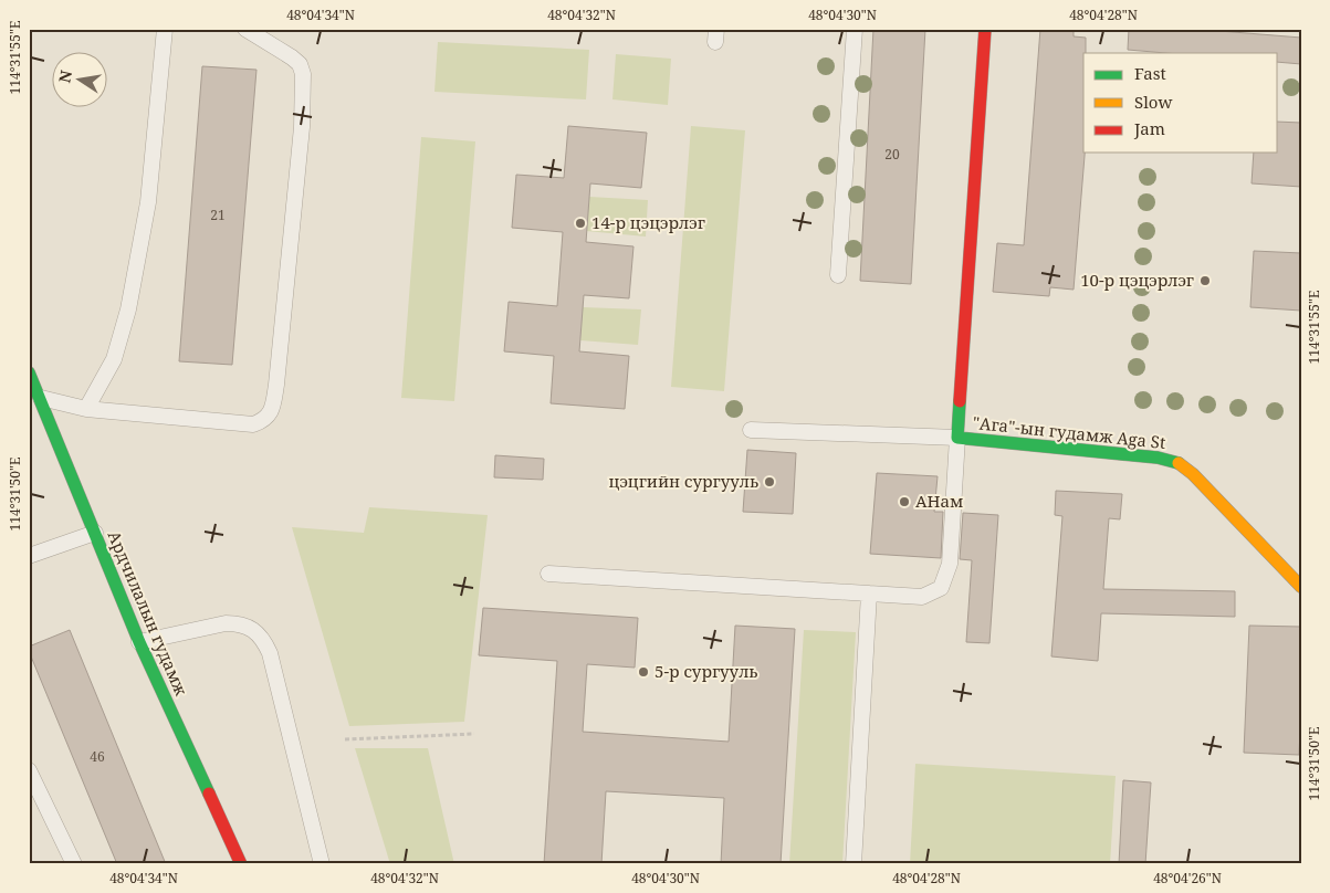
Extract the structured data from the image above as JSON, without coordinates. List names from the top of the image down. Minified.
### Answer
{"streets":{"street":["\"Ага\"-ын гудамж Aga St","Ардчилалын гудамж"]},"places":["14-р цэцэрлэг","10-р цэцэрлэг","цэцгийн сургууль","АНам","5-р сургууль"],"house_numbers":["20","21","46"],"legend":["Fast","Slow","Jam"],"north":"left","coordinates":["48°04'34\"N","48°04'32\"N","48°04'30\"N","48°04'28\"N","114°31'55\"E","114°31'50\"E","48°04'26\"N"]}
